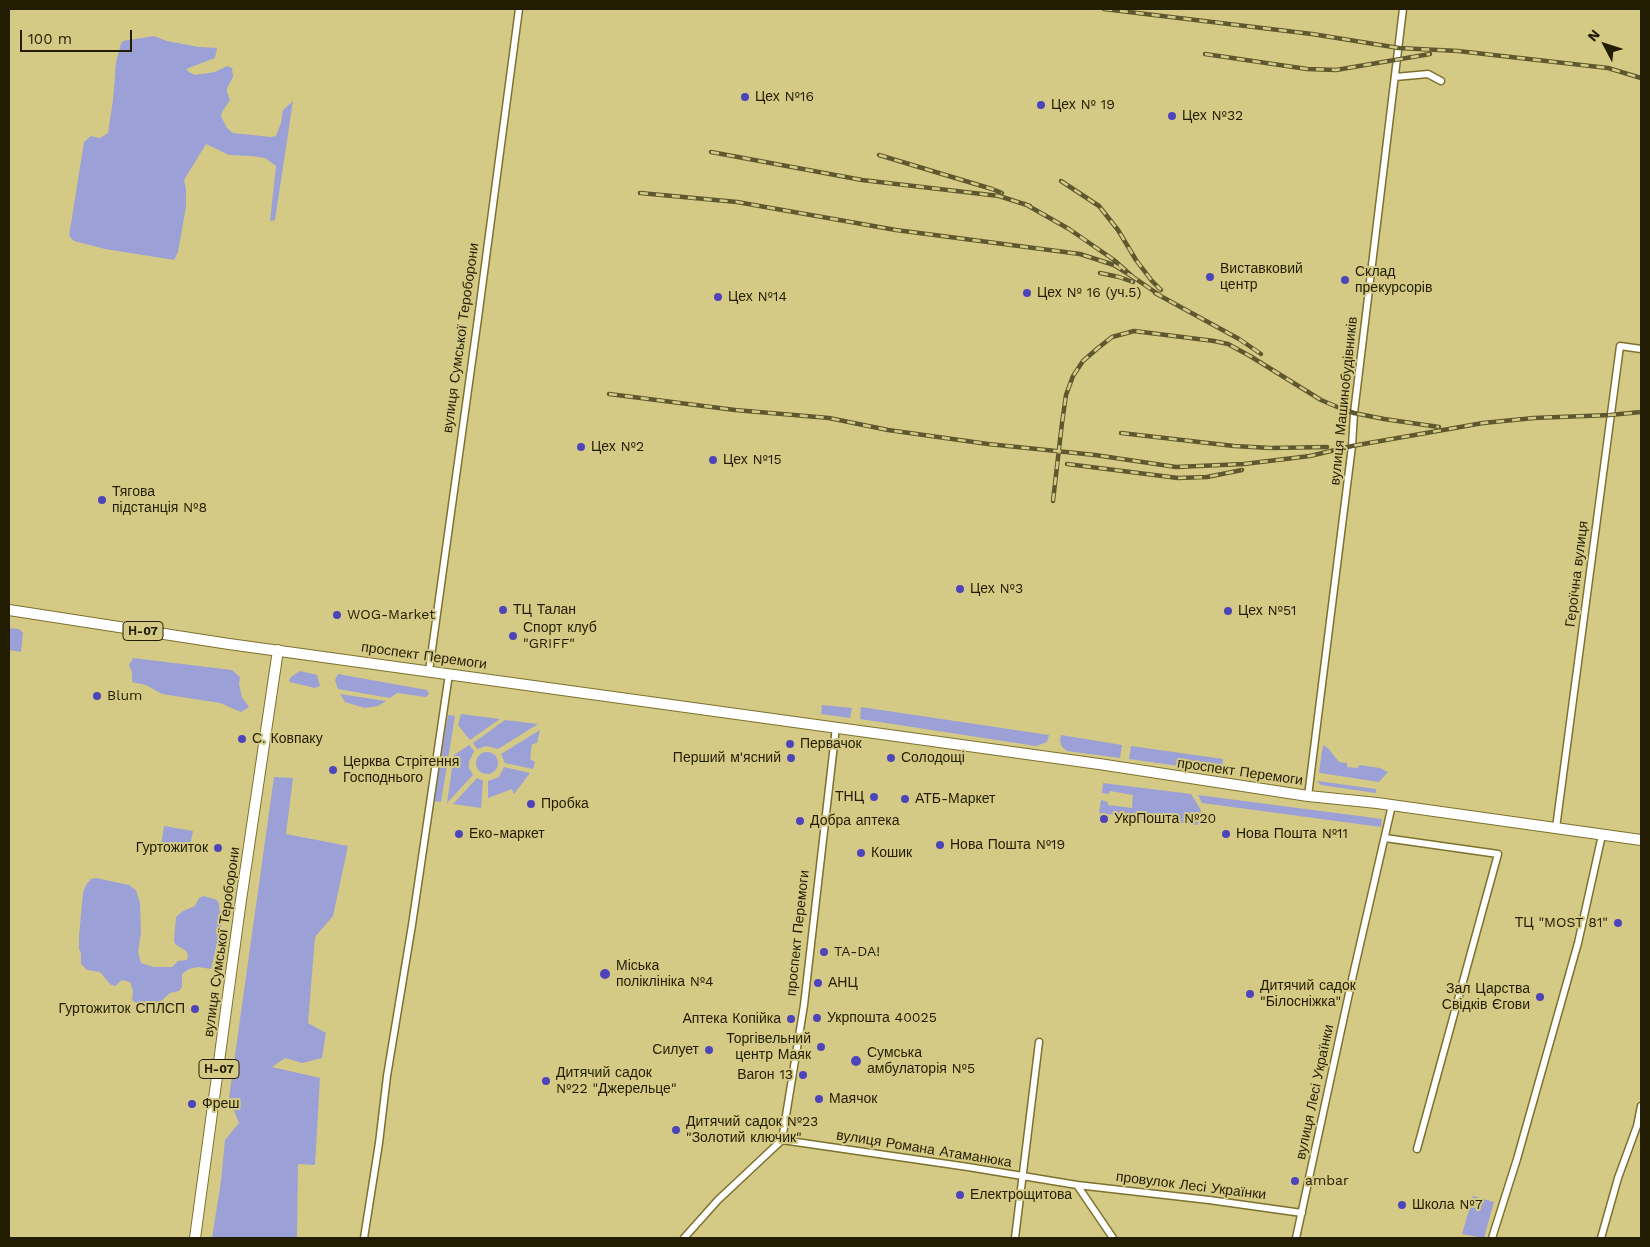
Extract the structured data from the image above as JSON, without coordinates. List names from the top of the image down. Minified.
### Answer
{"streets":{"main road":["вулиця Сумської Тероборони","Н-07","проспект Перемоги"],"street":["вулиця Машинобудівників","Героїчна вулиця","вулиця Лесі Українки","вулиця Романа Атаманюка","провулок Лесі Українки"]},"crossings":[["вулиця Сумської Тероборони","проспект Перемоги"],["вулиця Машинобудівників","проспект Перемоги"],["Героїчна вулиця","проспект Перемоги"],["проспект Перемоги","вулиця Лесі Українки"],["проспект Перемоги","вулиця Романа Атаманюка"],["вулиця Лесі Українки","провулок Лесі Українки"],["вулиця Романа Атаманюка","провулок Лесі Українки"]],"places":["Цех №16","Цех № 19","Цех №32","Виставковий центр","Склад прекурсорів","Цех № 16 (уч.5)","Цех №14","Цех №2","Цех №15","Тягова підстанція №8","Цех №3","ТЦ Талан","Цех №51","WOG-Market","Спорт клуб \"GRIFF\"","Blum","С. Ковпаку","Первачок","Перший м'ясний","Солодощі","Церква Стрітення Господнього","ТНЦ","АТБ-Маркет","Пробка","УкрПошта №20","Добра аптека","Еко-маркет","Нова Пошта №11","Нова Пошта №19","Гуртожиток","Кошик","ТЦ \"MOST 81\"","TA-DA!","Міська поліклініка №4","АНЦ","Дитячий садок \"Білосніжка\"","Зал Царства Свідків Єгови","Гуртожиток СПЛСП","Укрпошта 40025","Аптека Копійка","Торгівельний центр Маяк","Силует","Сумська амбулаторія №5","Вагон 13","Дитячий садок №22 \"Джерельце\"","Маячок","Фреш","Дитячий садок №23 \"Золотий ключик\"","ambar","Електрощитова","Школа №7"],"scale_bar":"100 m","north":"top left"}
